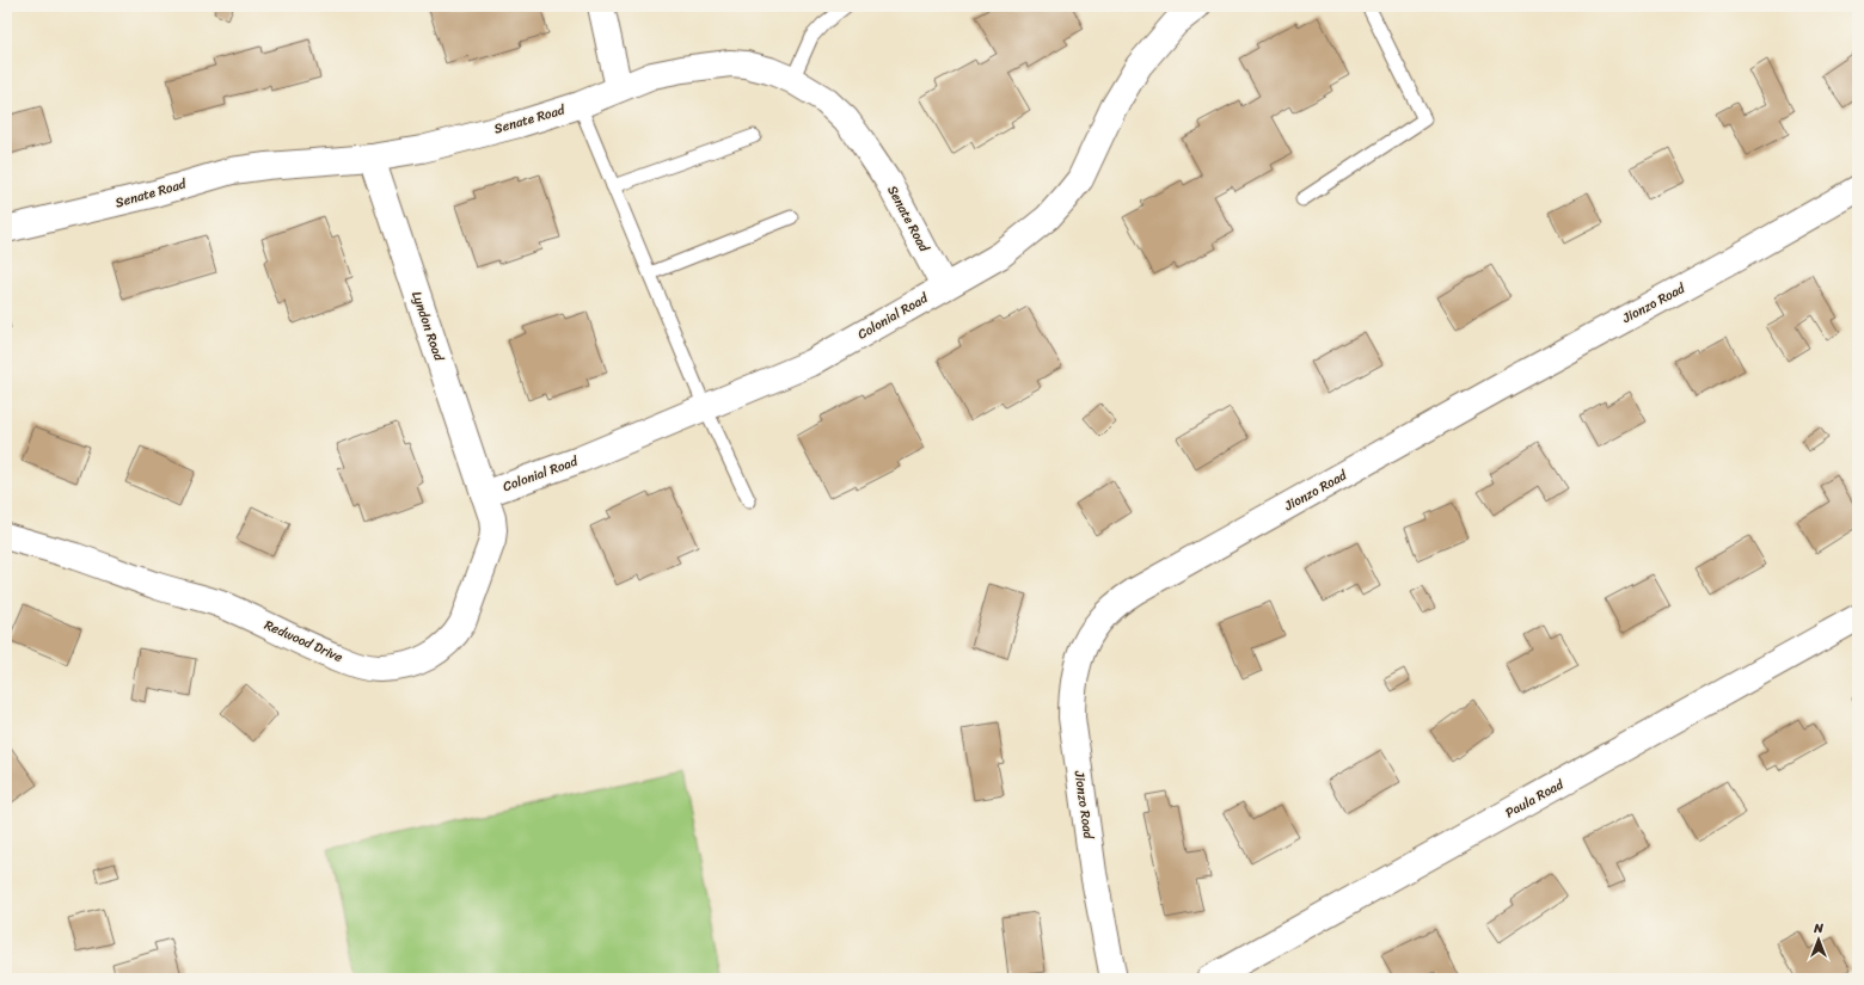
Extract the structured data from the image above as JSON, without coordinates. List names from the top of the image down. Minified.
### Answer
{"streets":{"street":["Senate Road","Jionzo Road","Colonial Road","Lyndon Road","Redwood Drive","Paula Road"]},"crossings":[["Senate Road","Colonial Road"],["Senate Road","Lyndon Road"],["Colonial Road","Lyndon Road"],["Colonial Road","Redwood Drive"],["Lyndon Road","Redwood Drive"]],"north":"top"}
